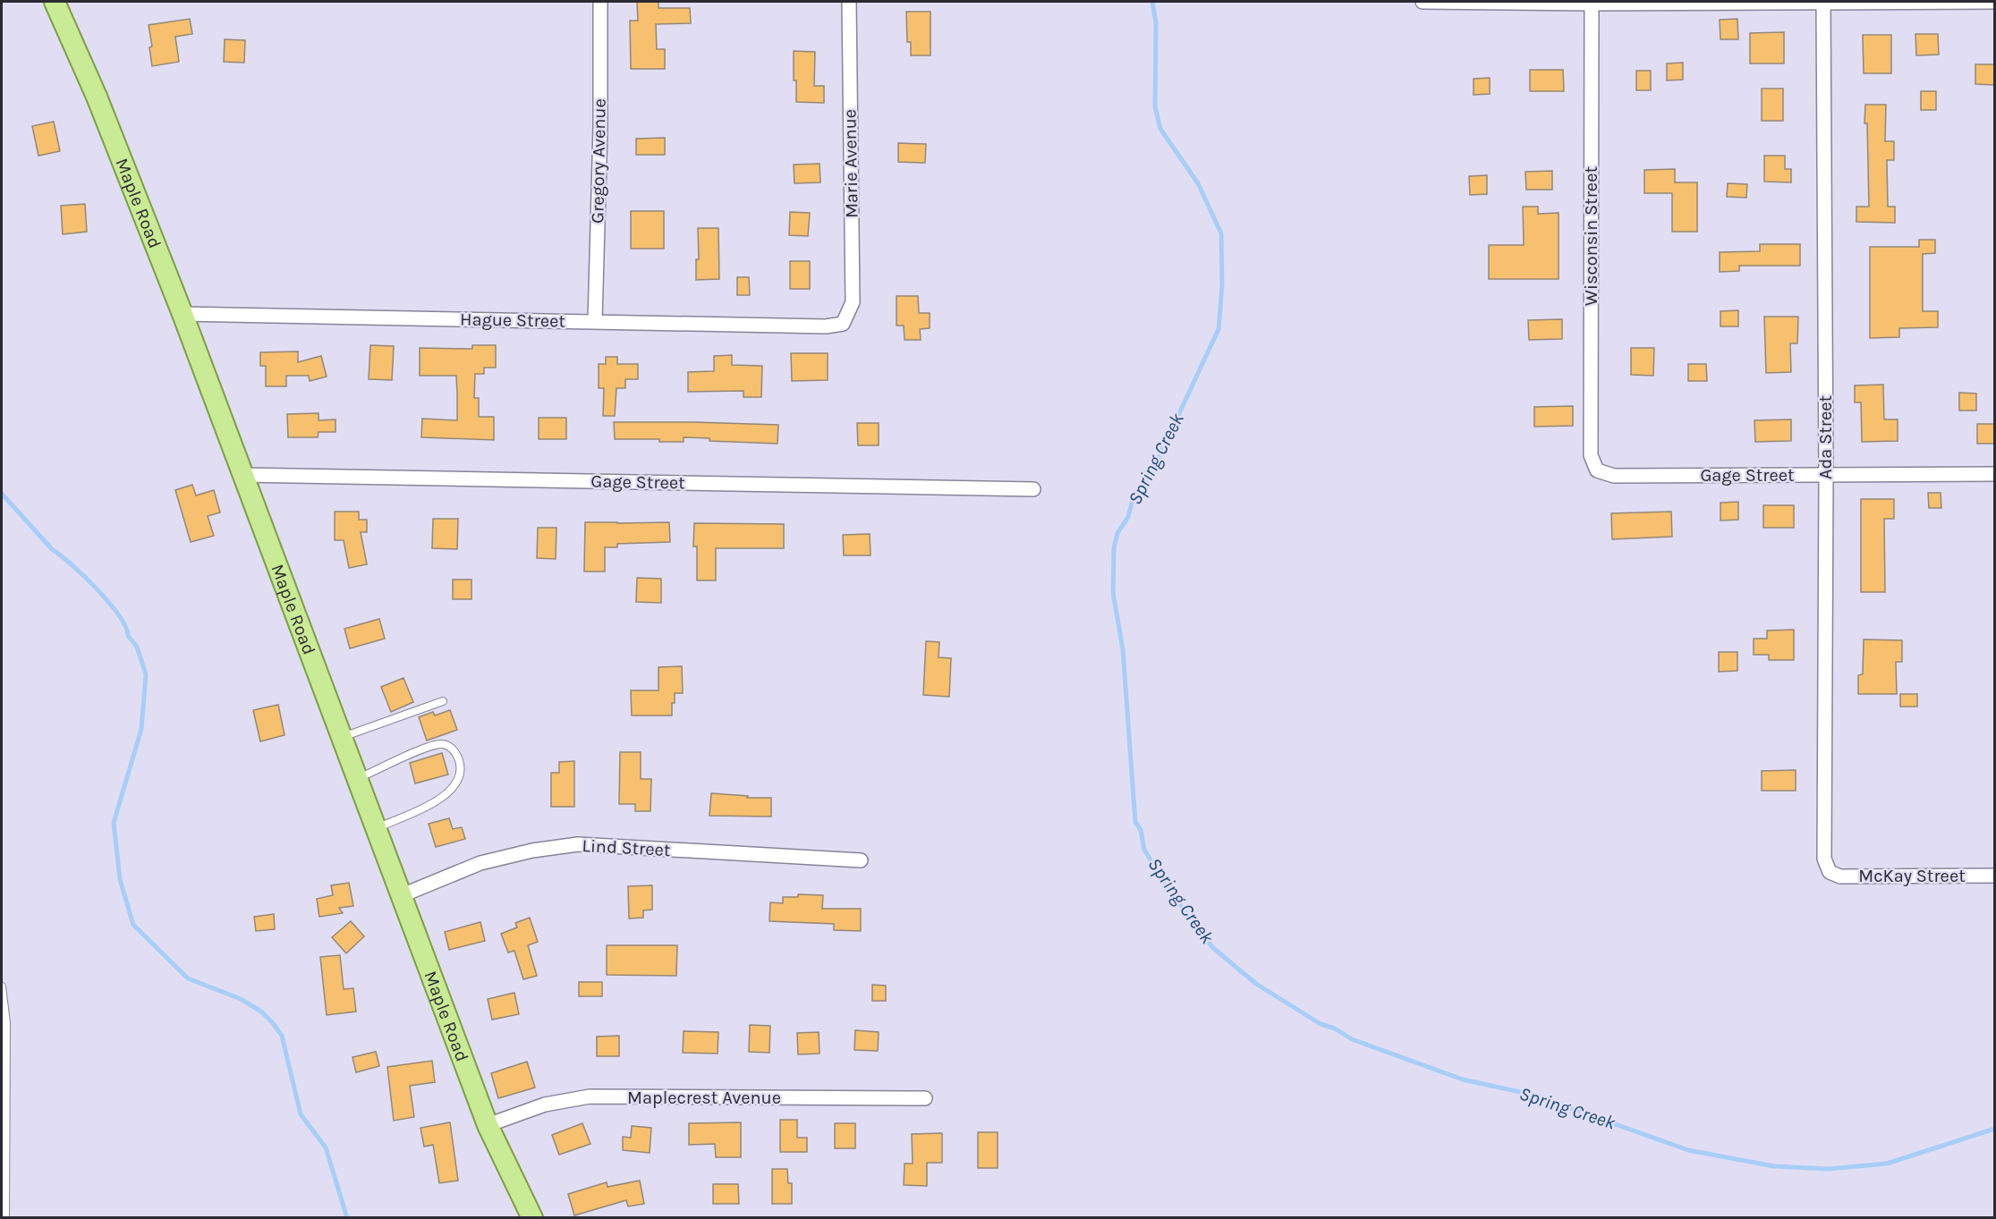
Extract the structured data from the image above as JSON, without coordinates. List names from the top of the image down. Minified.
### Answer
{"streets":{"main road":["Maple Road"],"street":["Gregory Avenue","Marie Avenue","Wisconsin Street","Hague Street","Ada Street","Gage Street","Lind Street","McKay Street","Maplecrest Avenue"]},"crossings":[["Gregory Avenue","Hague Street"],["Marie Avenue","Hague Street"],["Maple Road","Hague Street"],["Maple Road","Gage Street"],["Maple Road","Lind Street"],["Maple Road","Maplecrest Avenue"],["Wisconsin Street","Gage Street"],["Ada Street","Gage Street"],["Ada Street","McKay Street"]],"water":["Spring Creek"]}
